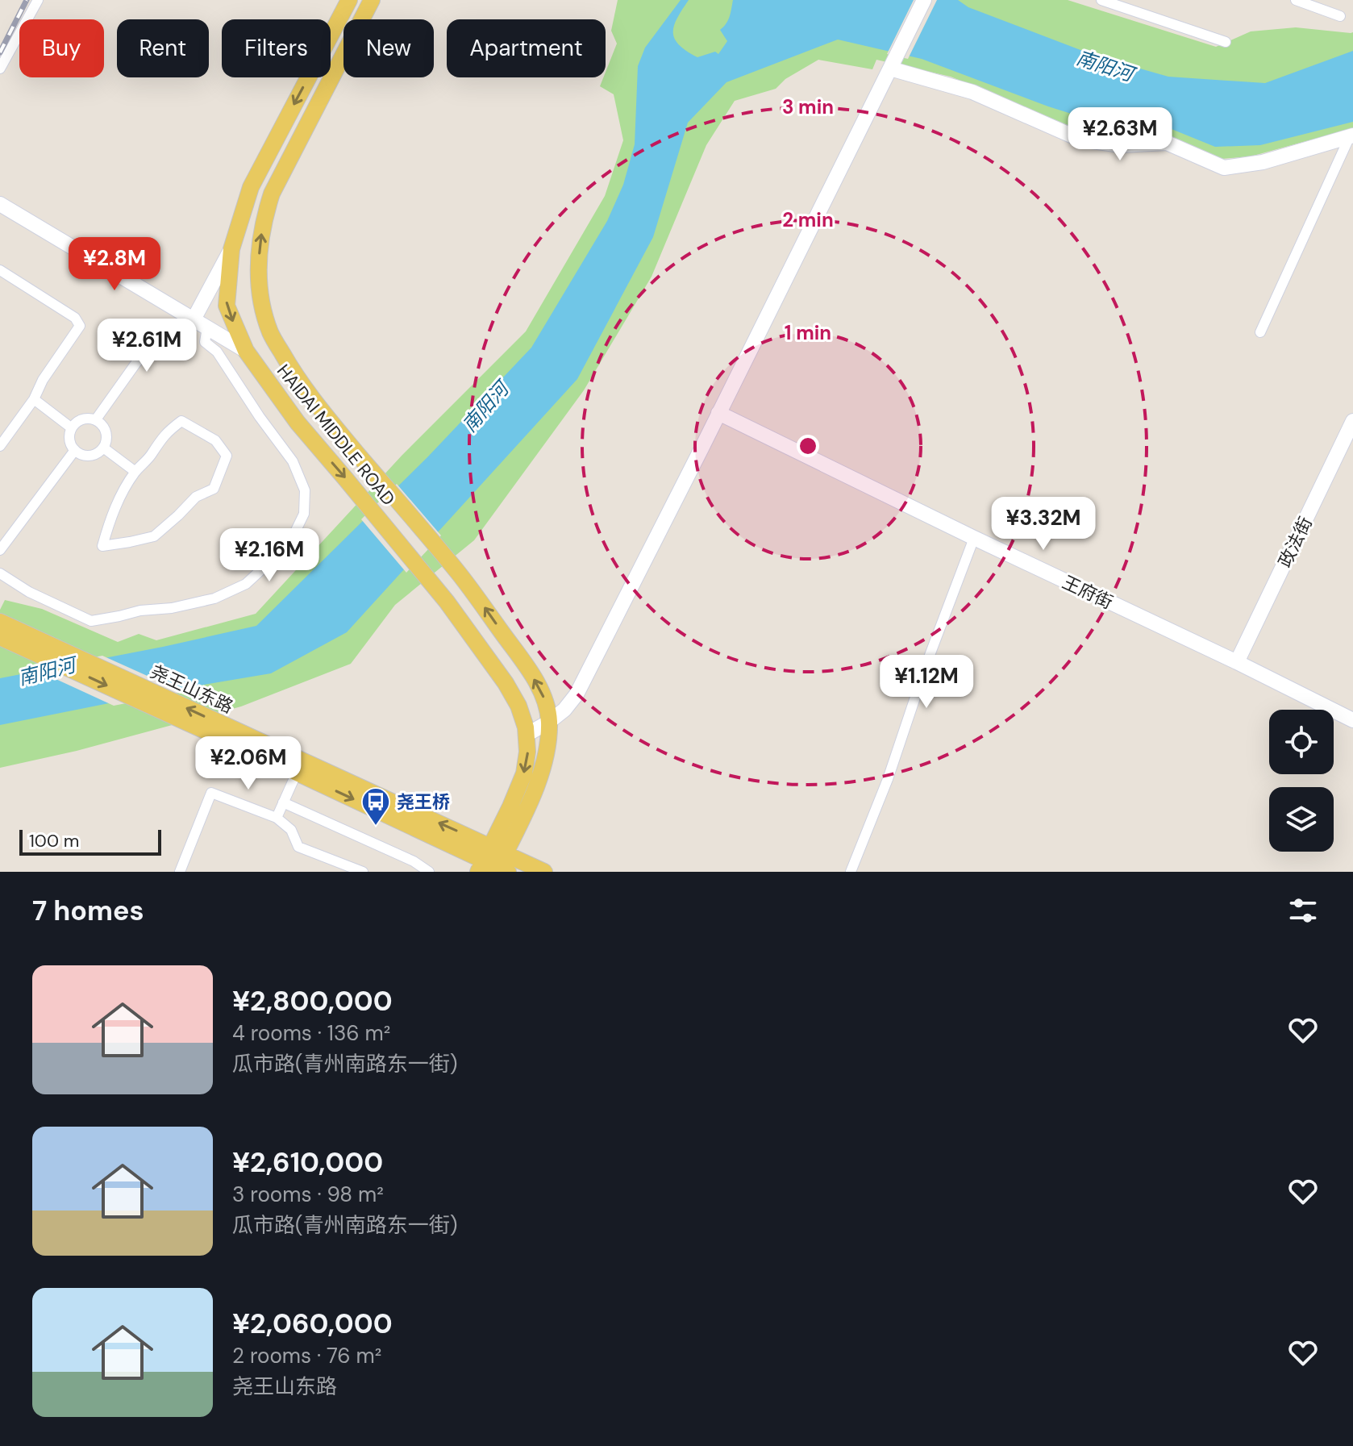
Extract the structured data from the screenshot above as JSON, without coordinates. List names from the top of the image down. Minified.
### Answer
{"streets":{"main road":["HAIDAI MIDDLE ROAD","尧王山东路"],"street":["政法街","王府街"]},"crossings":[["HAIDAI MIDDLE ROAD","尧王山东路"],["政法街","王府街"]],"water":["南阳河"],"places":{"bus stop":["尧王桥"]},"scale_bar":"100 m","page":{"chip":["Buy","Rent","Filters","New","Apartment"],"price":["¥2.63M","¥2.8M","¥2.61M","¥3.32M","¥2.16M","¥1.12M","¥2.06M"],"scale":"100 m","heading":"7 homes","list":[{"name":"¥2,800,000","note":"4 rooms · 136 m² · 瓜市路(青州南路东一街)"},{"name":"¥2,610,000","note":"3 rooms · 98 m² · 瓜市路(青州南路东一街)"},{"name":"¥2,060,000","note":"2 rooms · 76 m² · 尧王山东路"}]},"rings":["3 min","2 min","1 min"]}
